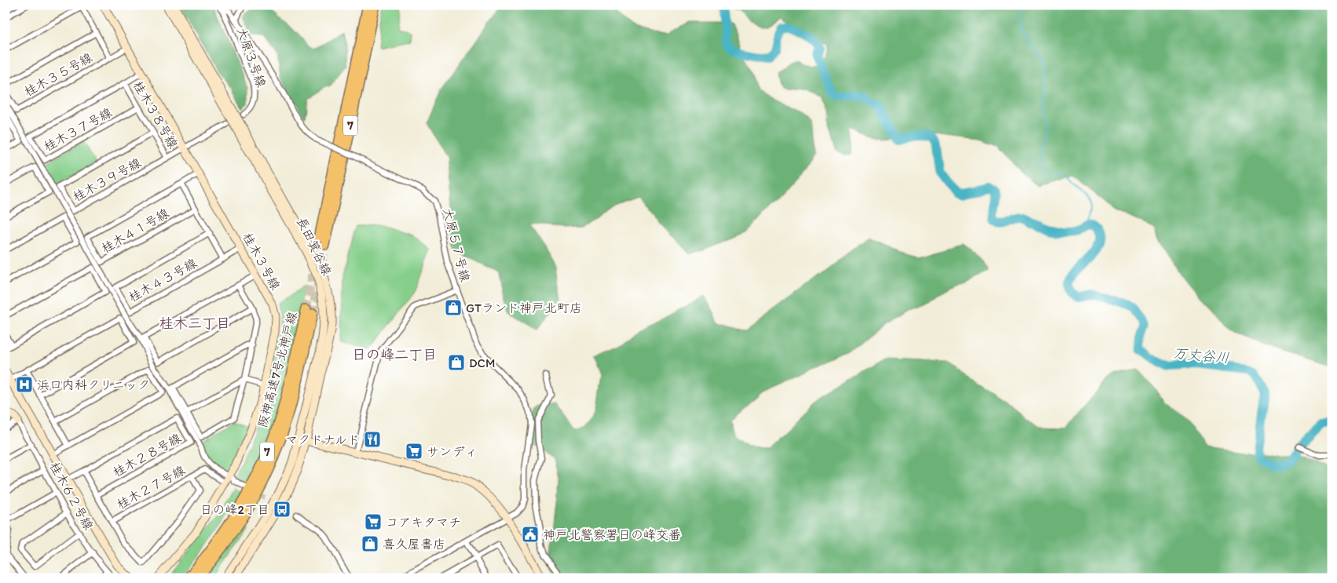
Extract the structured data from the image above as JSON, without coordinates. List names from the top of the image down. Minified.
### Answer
{"streets":{"highway":["7","阪神高速7号北神戸線"],"street":["大原３号線","桂木３５号線","桂木３８号線","桂木３７号線","桂木３９号線","桂木４１号線","大原５７号線","長田箕谷線","桂木３号線","桂木４３号線","桂木２８号線","桂木２７号線","桂木６２号線"]},"crossings":[["大原３号線","大原５７号線"],["桂木３８号線","桂木３７号線"],["桂木３８号線","桂木３９号線"],["桂木３８号線","桂木３号線"],["桂木３号線","桂木４３号線"],["桂木３号線","桂木２７号線"],["桂木２８号線","桂木２７号線"]],"districts":["桂木三丁目","日の峰二丁目"],"water":["万丈谷川"],"places":{"shop":["GTランド神戸北町店","DCM","喜久屋書店"],"hospital":["浜口内科クリニック"],"restaurant":["マクドナルド"],"supermarket":["サンディ","コアキタマチ"],"bus stop":["日の峰2丁目"],"public building":["神戸北警察署日の峰交番"]}}
